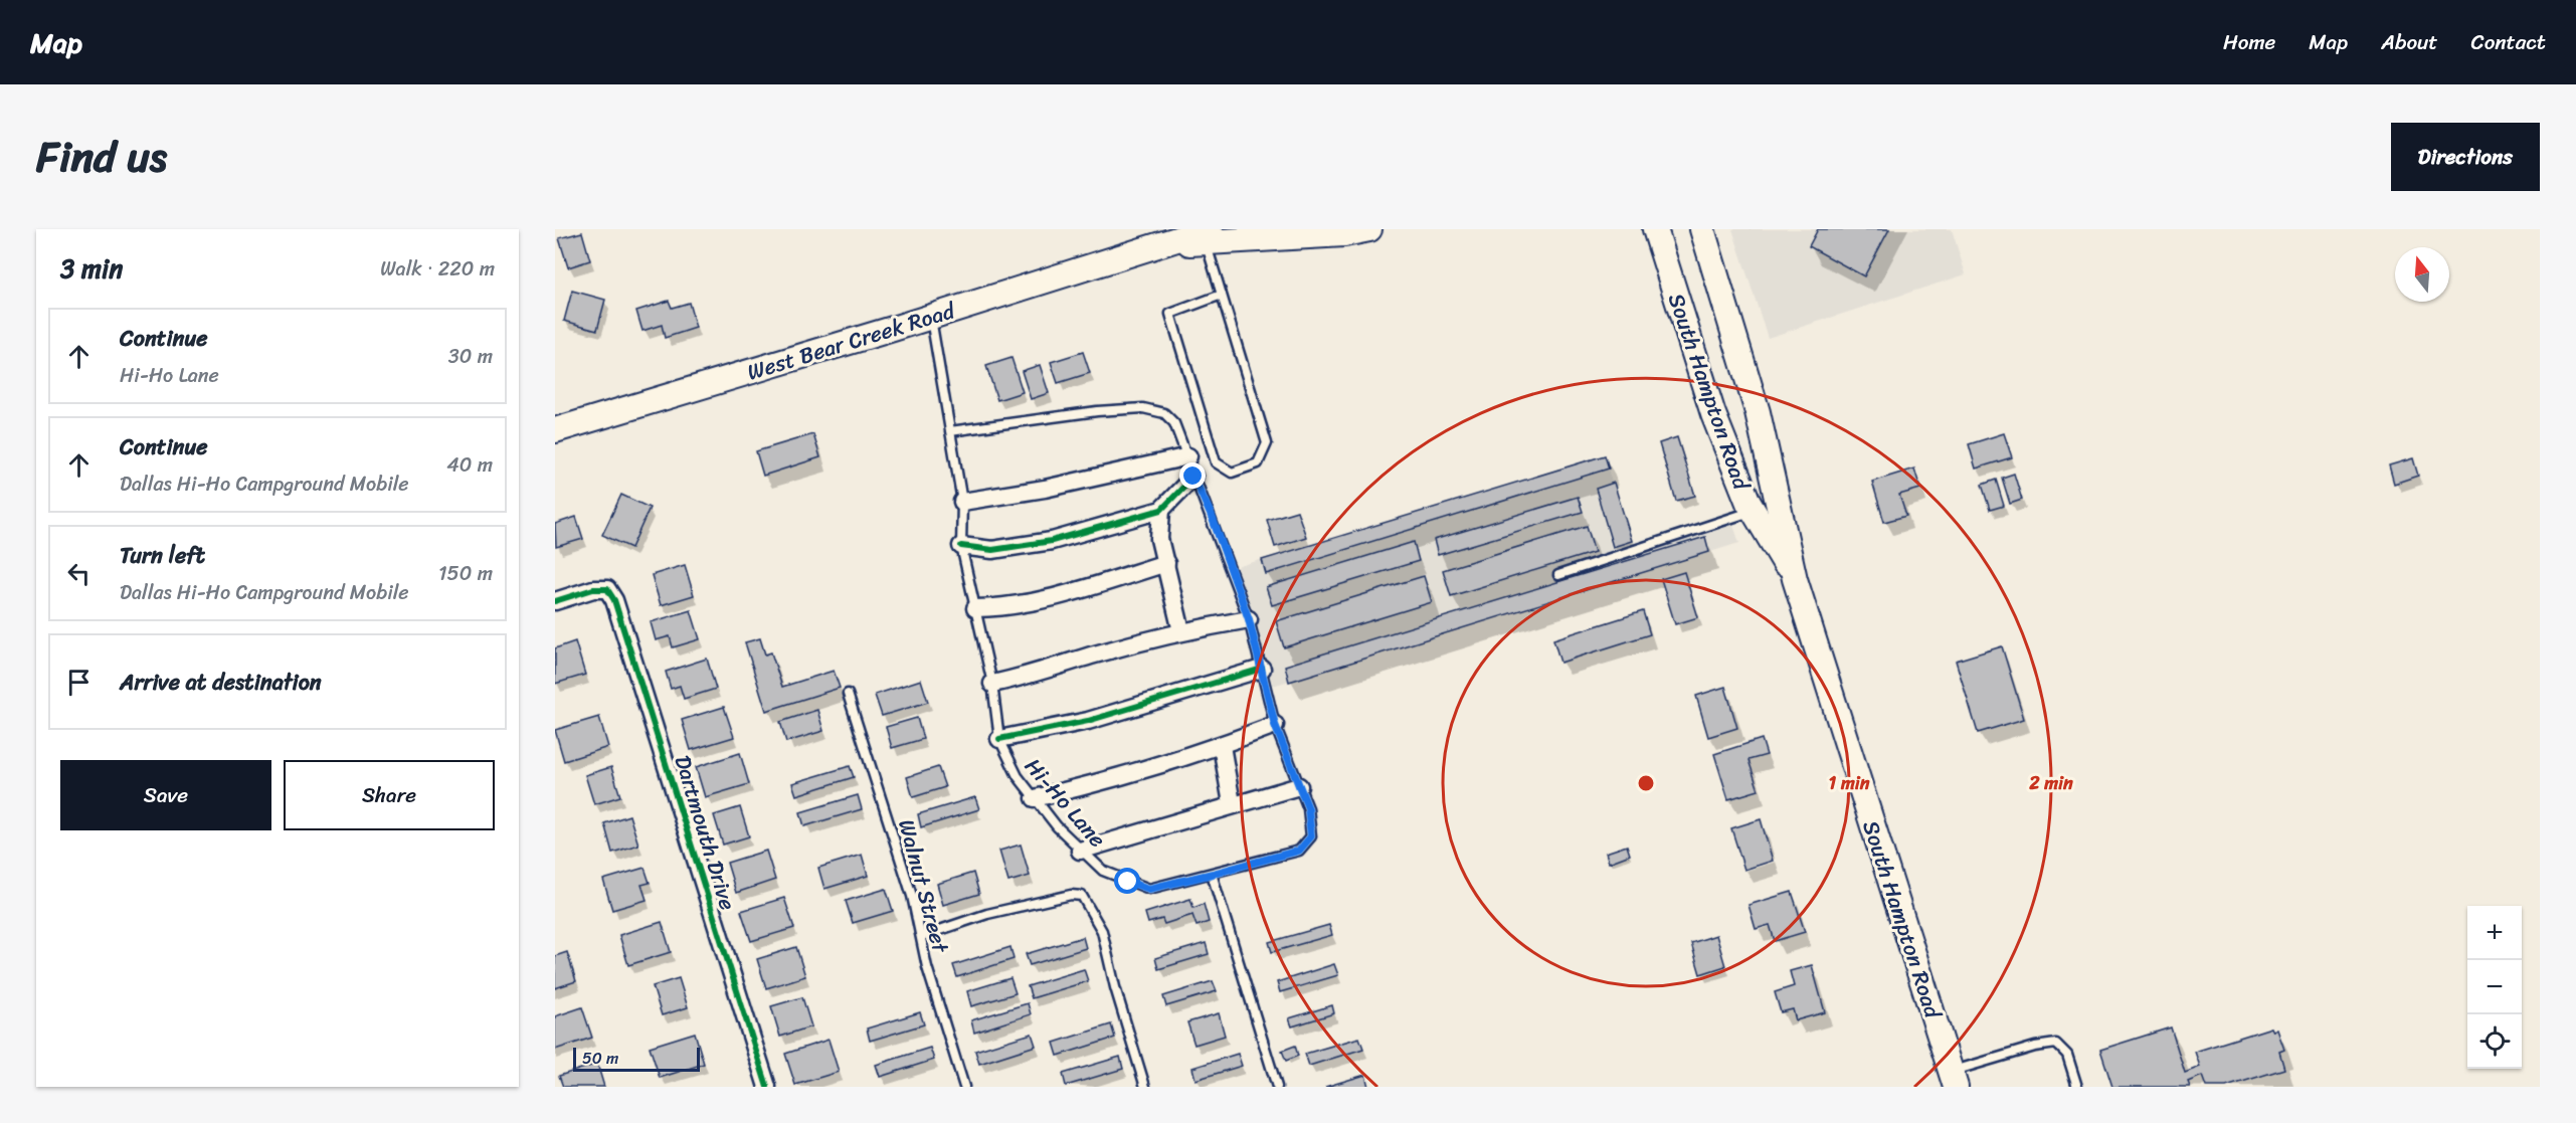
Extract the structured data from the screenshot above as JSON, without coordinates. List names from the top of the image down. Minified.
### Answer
{"streets":{"main road":["West Bear Creek Road","South Hampton Road"],"street":["Dartmouth Drive"],"lane":["Hi-Ho Lane","Walnut Street"]},"crossings":[["West Bear Creek Road","Hi-Ho Lane"]],"scale_bar":"50 m","north":"top","page":{"header":"Map","nav":["Home","Map","About","Contact"],"title":"Find us","buttons":["Directions",["Save","Share"]],"heading":["3 min","Walk · 220 m"],"list":[["Continue","Hi-Ho Lane","30 m"],["Continue","Dallas Hi-Ho Campground Mobile","40 m"],["Turn left","Dallas Hi-Ho Campground Mobile","150 m"],"Arrive at destination"],"map_buttons":["+","−"],"scale":"50 m"},"rings":["1 min","2 min"]}
